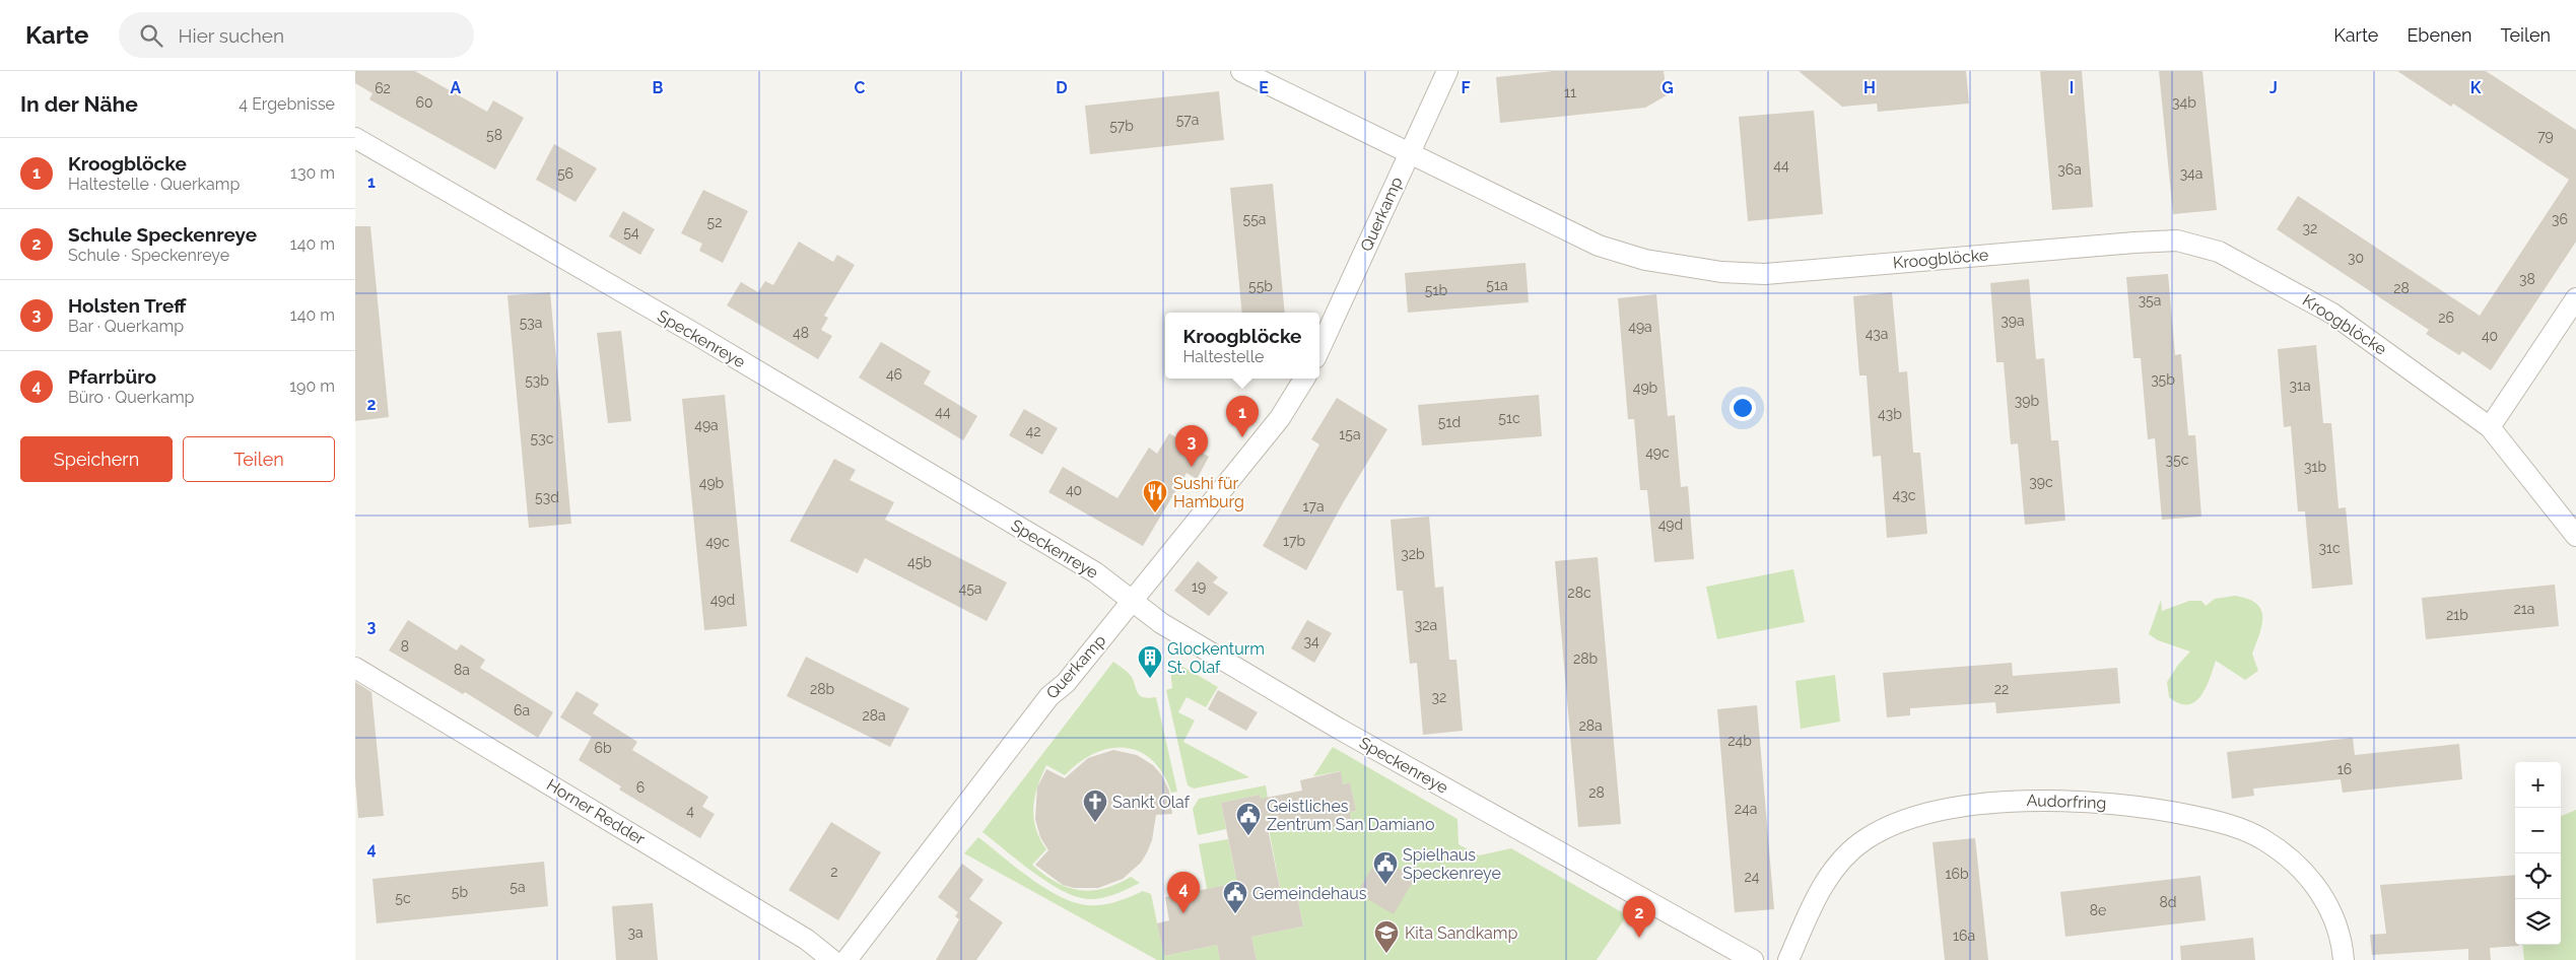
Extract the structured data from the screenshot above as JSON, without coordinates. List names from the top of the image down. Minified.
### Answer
{"streets":{"street":["Querkamp","Kroogblöcke","Speckenreye","Audorfring","Horner Redder"]},"crossings":[["Querkamp","Kroogblöcke"],["Querkamp","Speckenreye"]],"places":{"restaurant":["Sushi für Hamburg"],"building":["Glockenturm St. Olaf"],"church":["Sankt Olaf"],"public building":["Geistliches Zentrum San Damiano","Spielhaus Speckenreye","Gemeindehaus"],"school or university":["Kita Sandkamp"]},"house_numbers":["62","11","60","34b","57a","57b","58","79","44","36a","56","34a","55a","36","52","32","54","30","38","51a","55b","28","51b","35a","26","39a","53a","49a","48","43a","40","46","35b","53b","31a","49b","39b","44","43b","51c","51d","49a","42","15a","53c","49c","35c","31b","39c","49b","40","43c","53d","17a","49d","17b","49c","31c","32b","45b","19","45a","28c","49d","21a","21b","32a","34","8","28b","8a","28b","22","32","6a","28a","28a","24b","6b","16","6","28","24a","4","2","16b","24","5a","5b","5c","8d","8e","3a","16a"],"page":{"header":"Karte","search":"Hier suchen","nav":["Karte","Ebenen","Teilen"],"heading":["In der Nähe","4 Ergebnisse"],"list":[{"mark":"1","name":"Kroogblöcke","note":"Haltestelle · Querkamp","value":"130 m"},{"mark":"2","name":"Schule Speckenreye","note":"Schule · Speckenreye","value":"140 m"},{"mark":"3","name":"Holsten Treff","note":"Bar · Querkamp","value":"140 m"},{"mark":"4","name":"Pfarrbüro","note":"Büro · Querkamp","value":"190 m"}],"popup":["Kroogblöcke","Haltestelle"],"pins":["1","3","4","2"],"buttons":["Speichern","Teilen"],"map_buttons":["+","−"]},"grid":{"columns":["A","B","C","D","E","F","G","H","I","J","K"],"rows":["1","2","3","4"]}}
